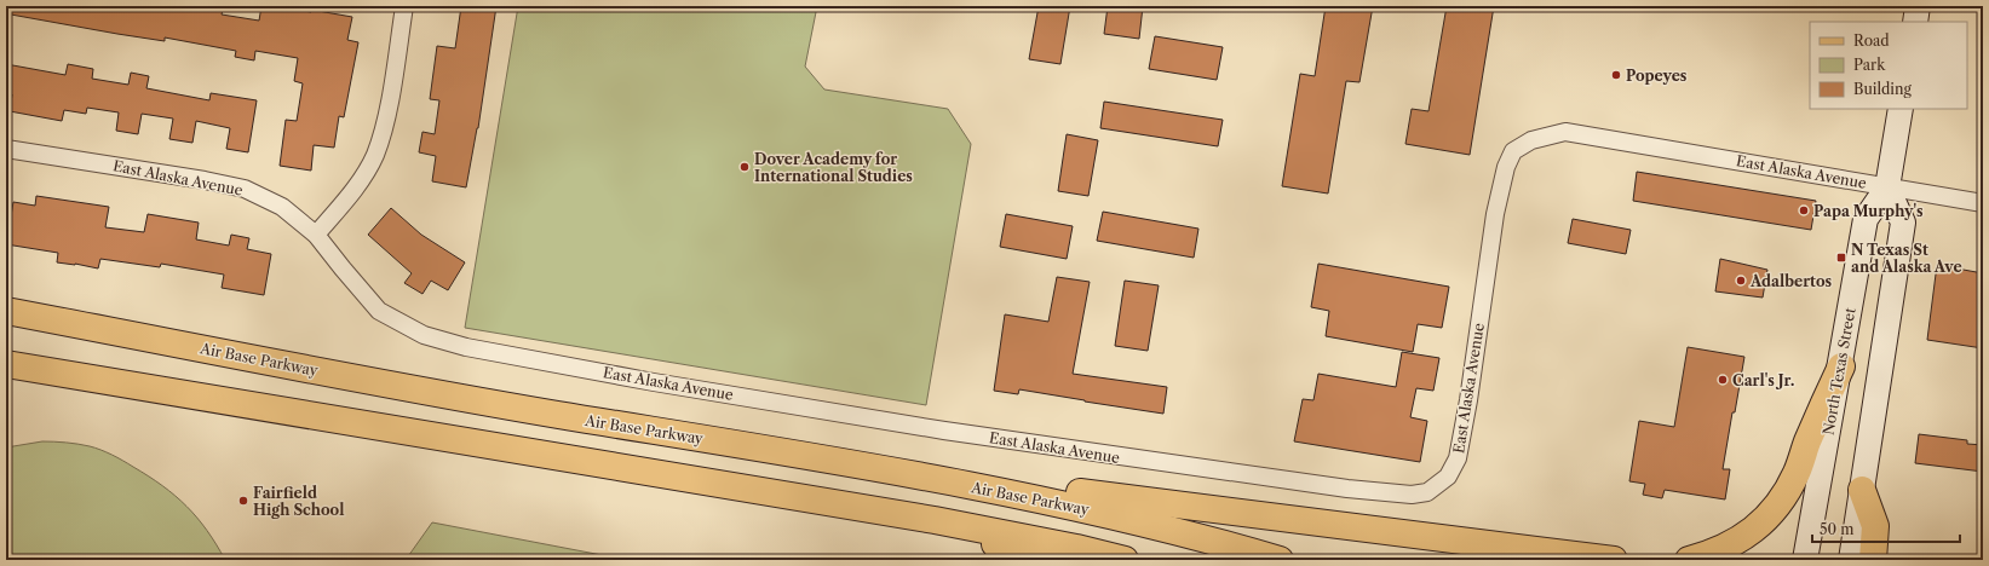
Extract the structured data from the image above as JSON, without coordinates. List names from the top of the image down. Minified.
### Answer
{"streets":{"main road":["Air Base Parkway","North Texas Street"],"street":["East Alaska Avenue"]},"crossings":[["East Alaska Avenue","North Texas Street"]],"places":{"other":["Popeyes","Dover Academy for International Studies","Papa Murphy's","Adalbertos","Carl's Jr.","Fairfield High School"],"transit":["N Texas St and Alaska Ave"]},"legend":["Road","Park","Building"],"scale_bar":"50 m"}
